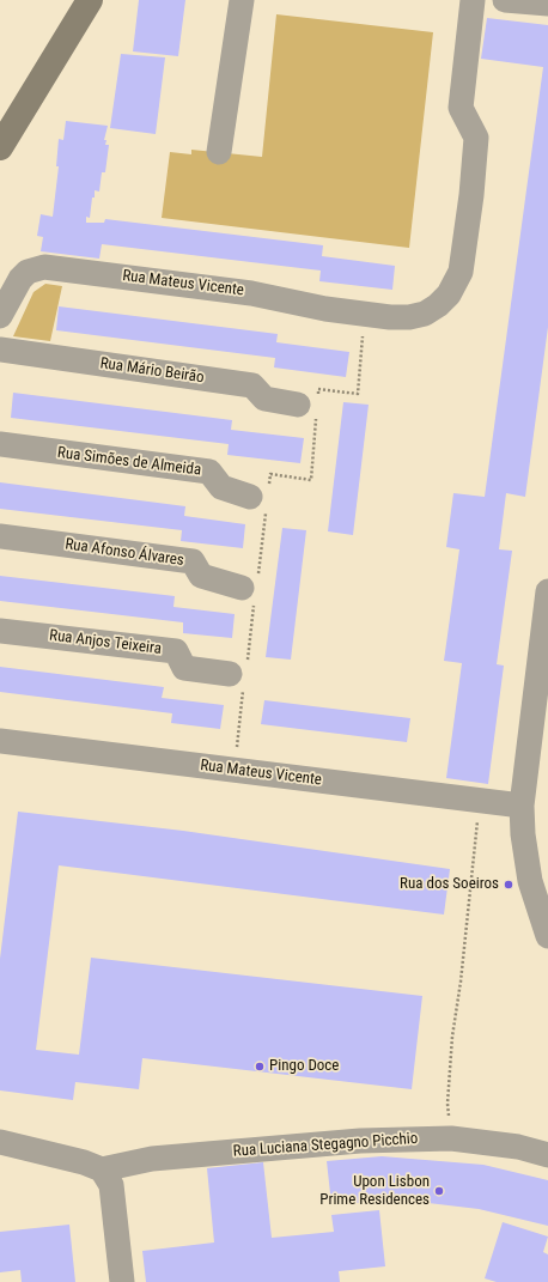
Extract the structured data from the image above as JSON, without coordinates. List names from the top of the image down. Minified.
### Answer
{"streets":{"street":["Rua Mateus Vicente","Rua Mário Beirão","Rua Simões de Almeida","Rua Afonso Álvares","Rua Anjos Teixeira","Rua Luciana Stegagno Picchio"]},"places":["Rua dos Soeiros","Pingo Doce","Upon Lisbon Prime Residences"]}
